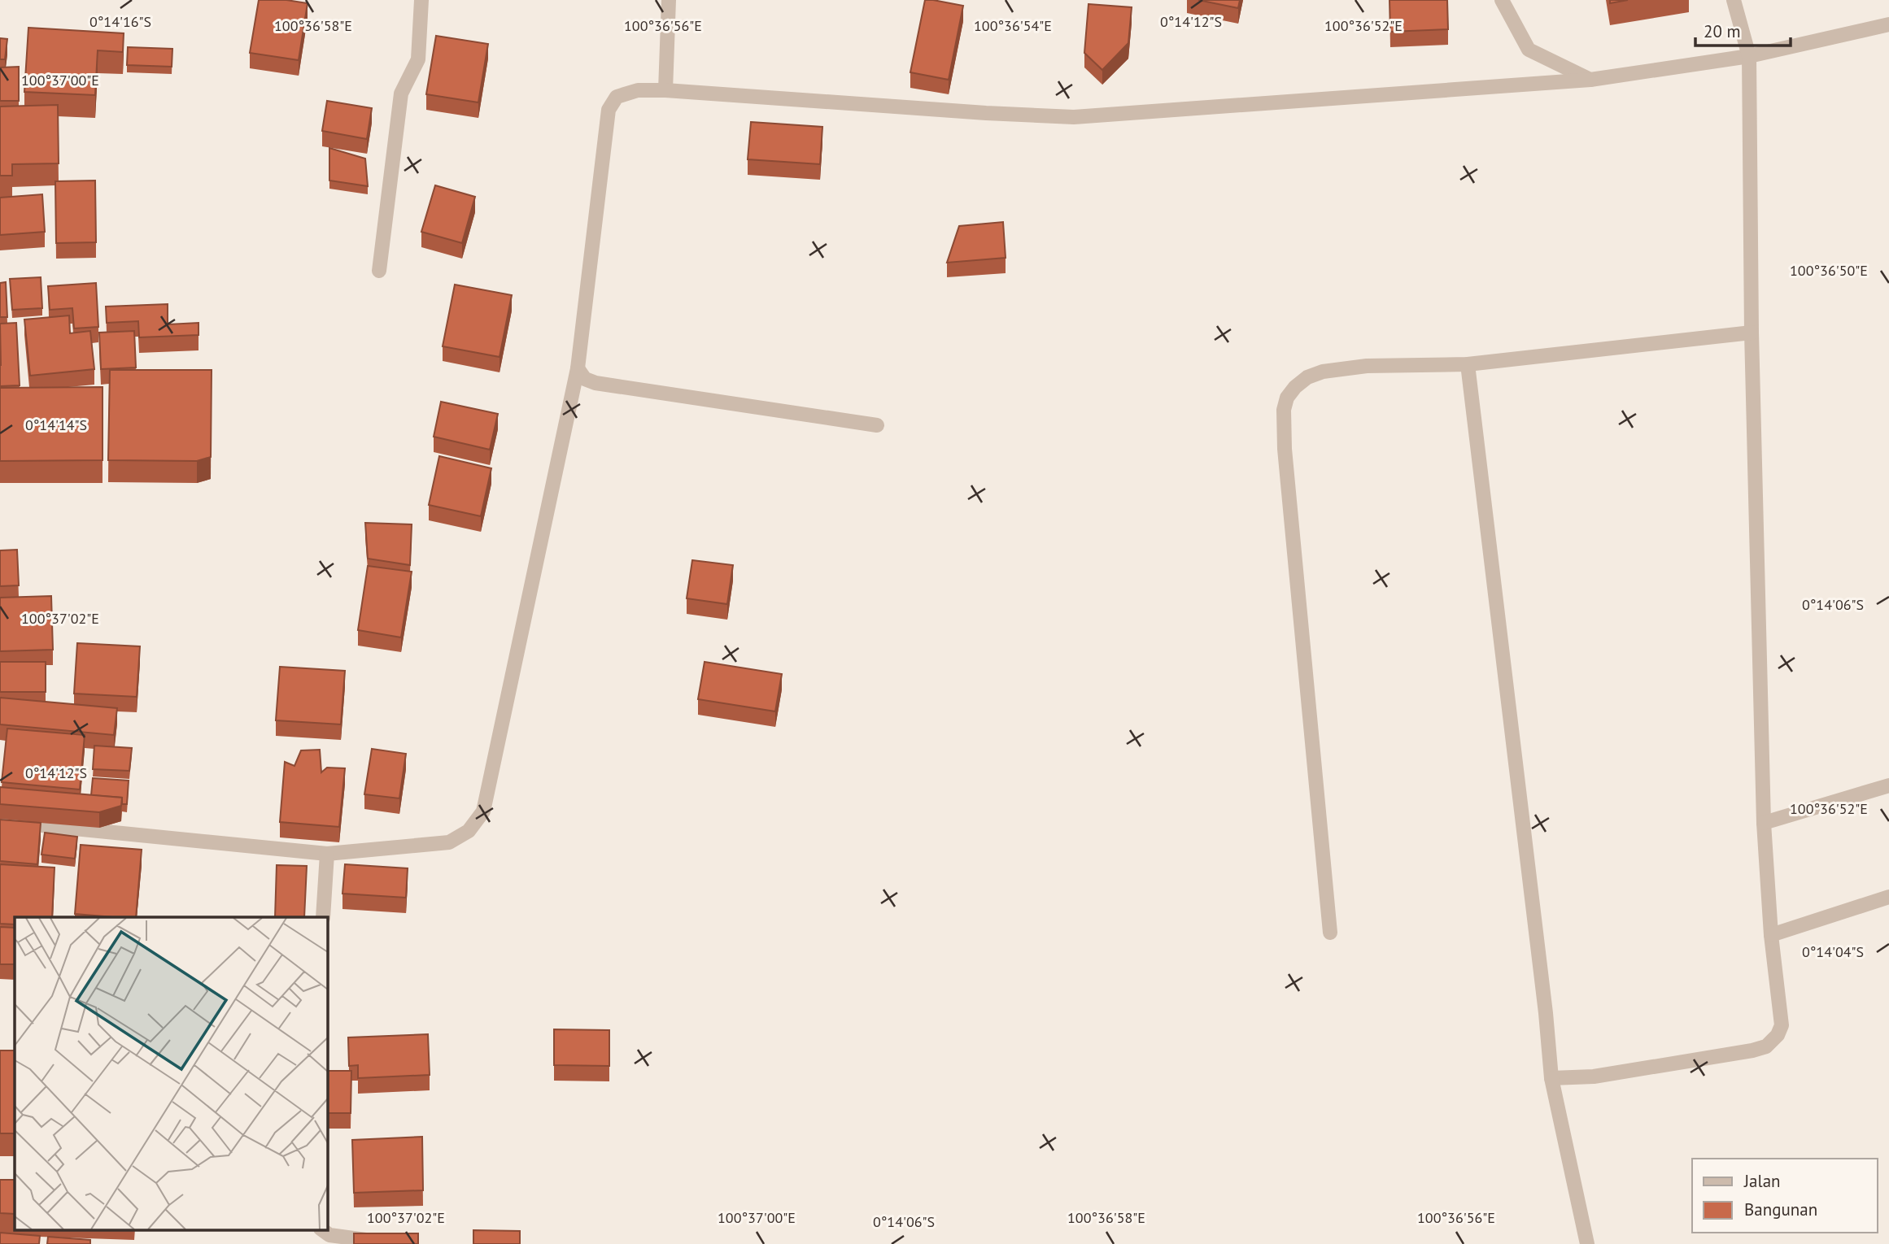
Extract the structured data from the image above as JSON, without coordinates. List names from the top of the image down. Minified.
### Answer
{"legend":["Jalan","Bangunan"],"scale_bar":"20 m","coordinates":["0°14'16\"S","0°14'12\"S","100°36'58\"E","100°36'56\"E","100°36'54\"E","100°36'52\"E","100°37'00\"E","100°36'50\"E","0°14'14\"S","0°14'06\"S","100°37'02\"E","0°14'04\"S"]}
